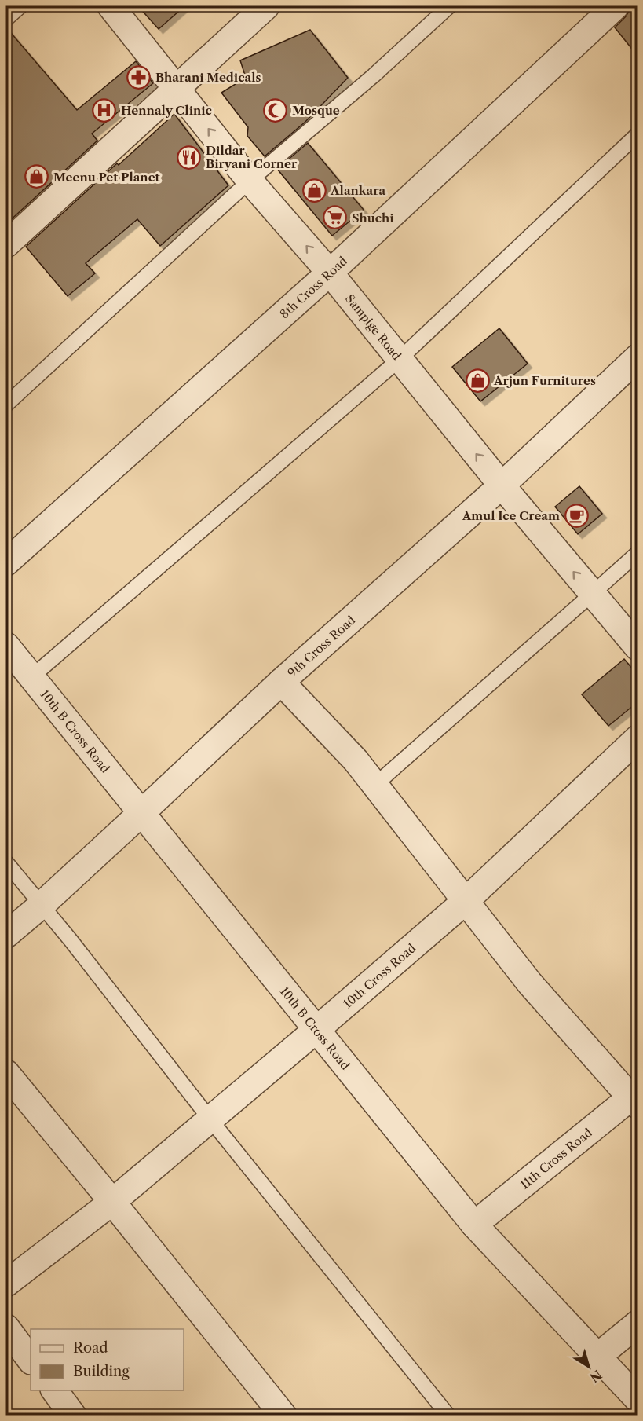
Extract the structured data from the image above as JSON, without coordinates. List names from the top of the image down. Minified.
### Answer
{"streets":{"street":["8th Cross Road","Sampige Road","9th Cross Road","10th B Cross Road","10th Cross Road","11th Cross Road"]},"crossings":[["8th Cross Road","Sampige Road"],["Sampige Road","9th Cross Road"],["9th Cross Road","10th B Cross Road"],["10th B Cross Road","10th Cross Road"],["10th B Cross Road","11th Cross Road"]],"one_way":["Sampige Road"],"places":{"pharmacy":["Bharani Medicals"],"hospital":["Hennaly Clinic"],"mosque":["Mosque"],"restaurant":["Dildar Biryani Corner"],"shop":["Meenu Pet Planet","Alankara","Arjun Furnitures"],"supermarket":["Shuchi"],"cafe":["Amul Ice Cream"]},"legend":["Road","Building"],"north":"bottom right"}
